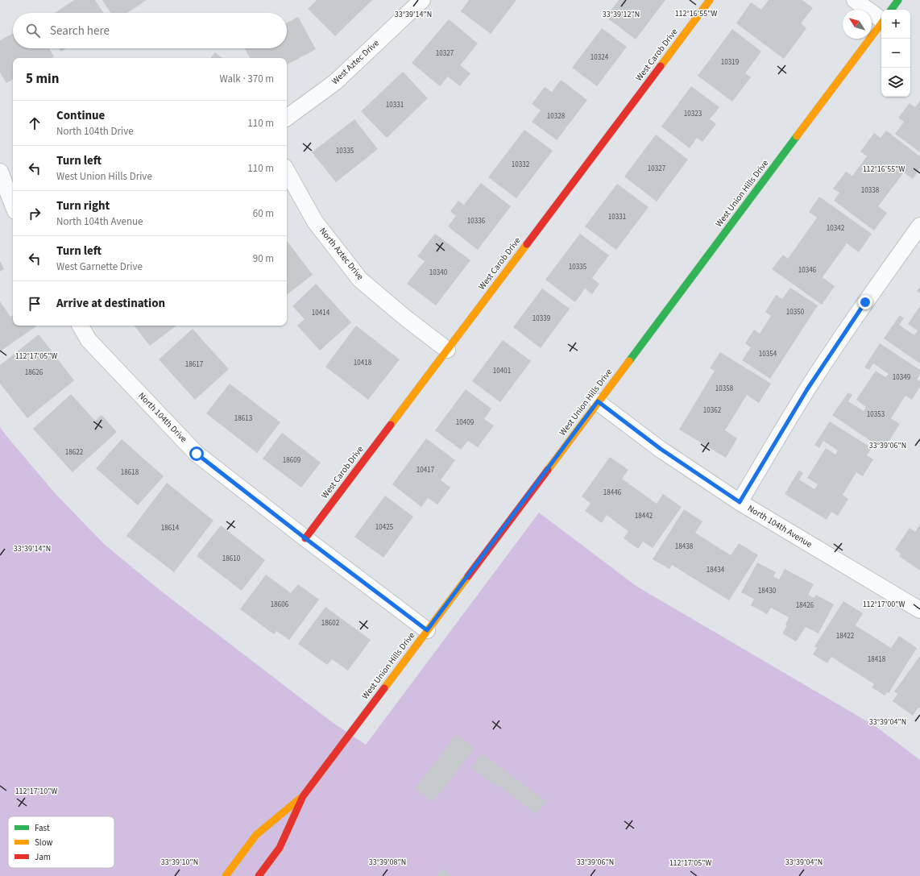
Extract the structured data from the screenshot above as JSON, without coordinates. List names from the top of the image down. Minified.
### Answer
{"streets":{"main road":["West Carob Drive","West Union Hills Drive"],"street":["West Aztec Drive","North Aztec Drive","North 104th Drive","North 104th Avenue"]},"crossings":[["West Carob Drive","North Aztec Drive"],["West Carob Drive","North 104th Drive"],["West Union Hills Drive","North 104th Drive"],["West Union Hills Drive","North 104th Avenue"]],"house_numbers":["10327","10324","10319","10331","10323","10328","10335","10332","10327","10338","10331","10336","10342","10335","10346","10340","10350","10414","10339","10354","10418","18617","10401","18626","10349","10358","10362","10353","18613","10409","18622","18609","10417","18618","18446","18442","10425","18614","18438","18610","18434","18430","18606","18426","18602","18422","18418"],"legend":["Fast","Slow","Jam"],"north":"top left","page":{"map_buttons":["+","−"],"search":"Search here","heading":["5 min","Walk · 370 m"],"list":[["Continue","North 104th Drive","110 m"],["Turn left","West Union Hills Drive","110 m"],["Turn right","North 104th Avenue","60 m"],["Turn left","West Garnette Drive","90 m"],"Arrive at destination"]},"coordinates":["112°16'55\"W","33°39'14\"N","33°39'12\"N","112°17'05\"W","33°39'06\"N","112°17'00\"W","33°39'04\"N","112°17'10\"W","33°39'10\"N","33°39'08\"N"]}
